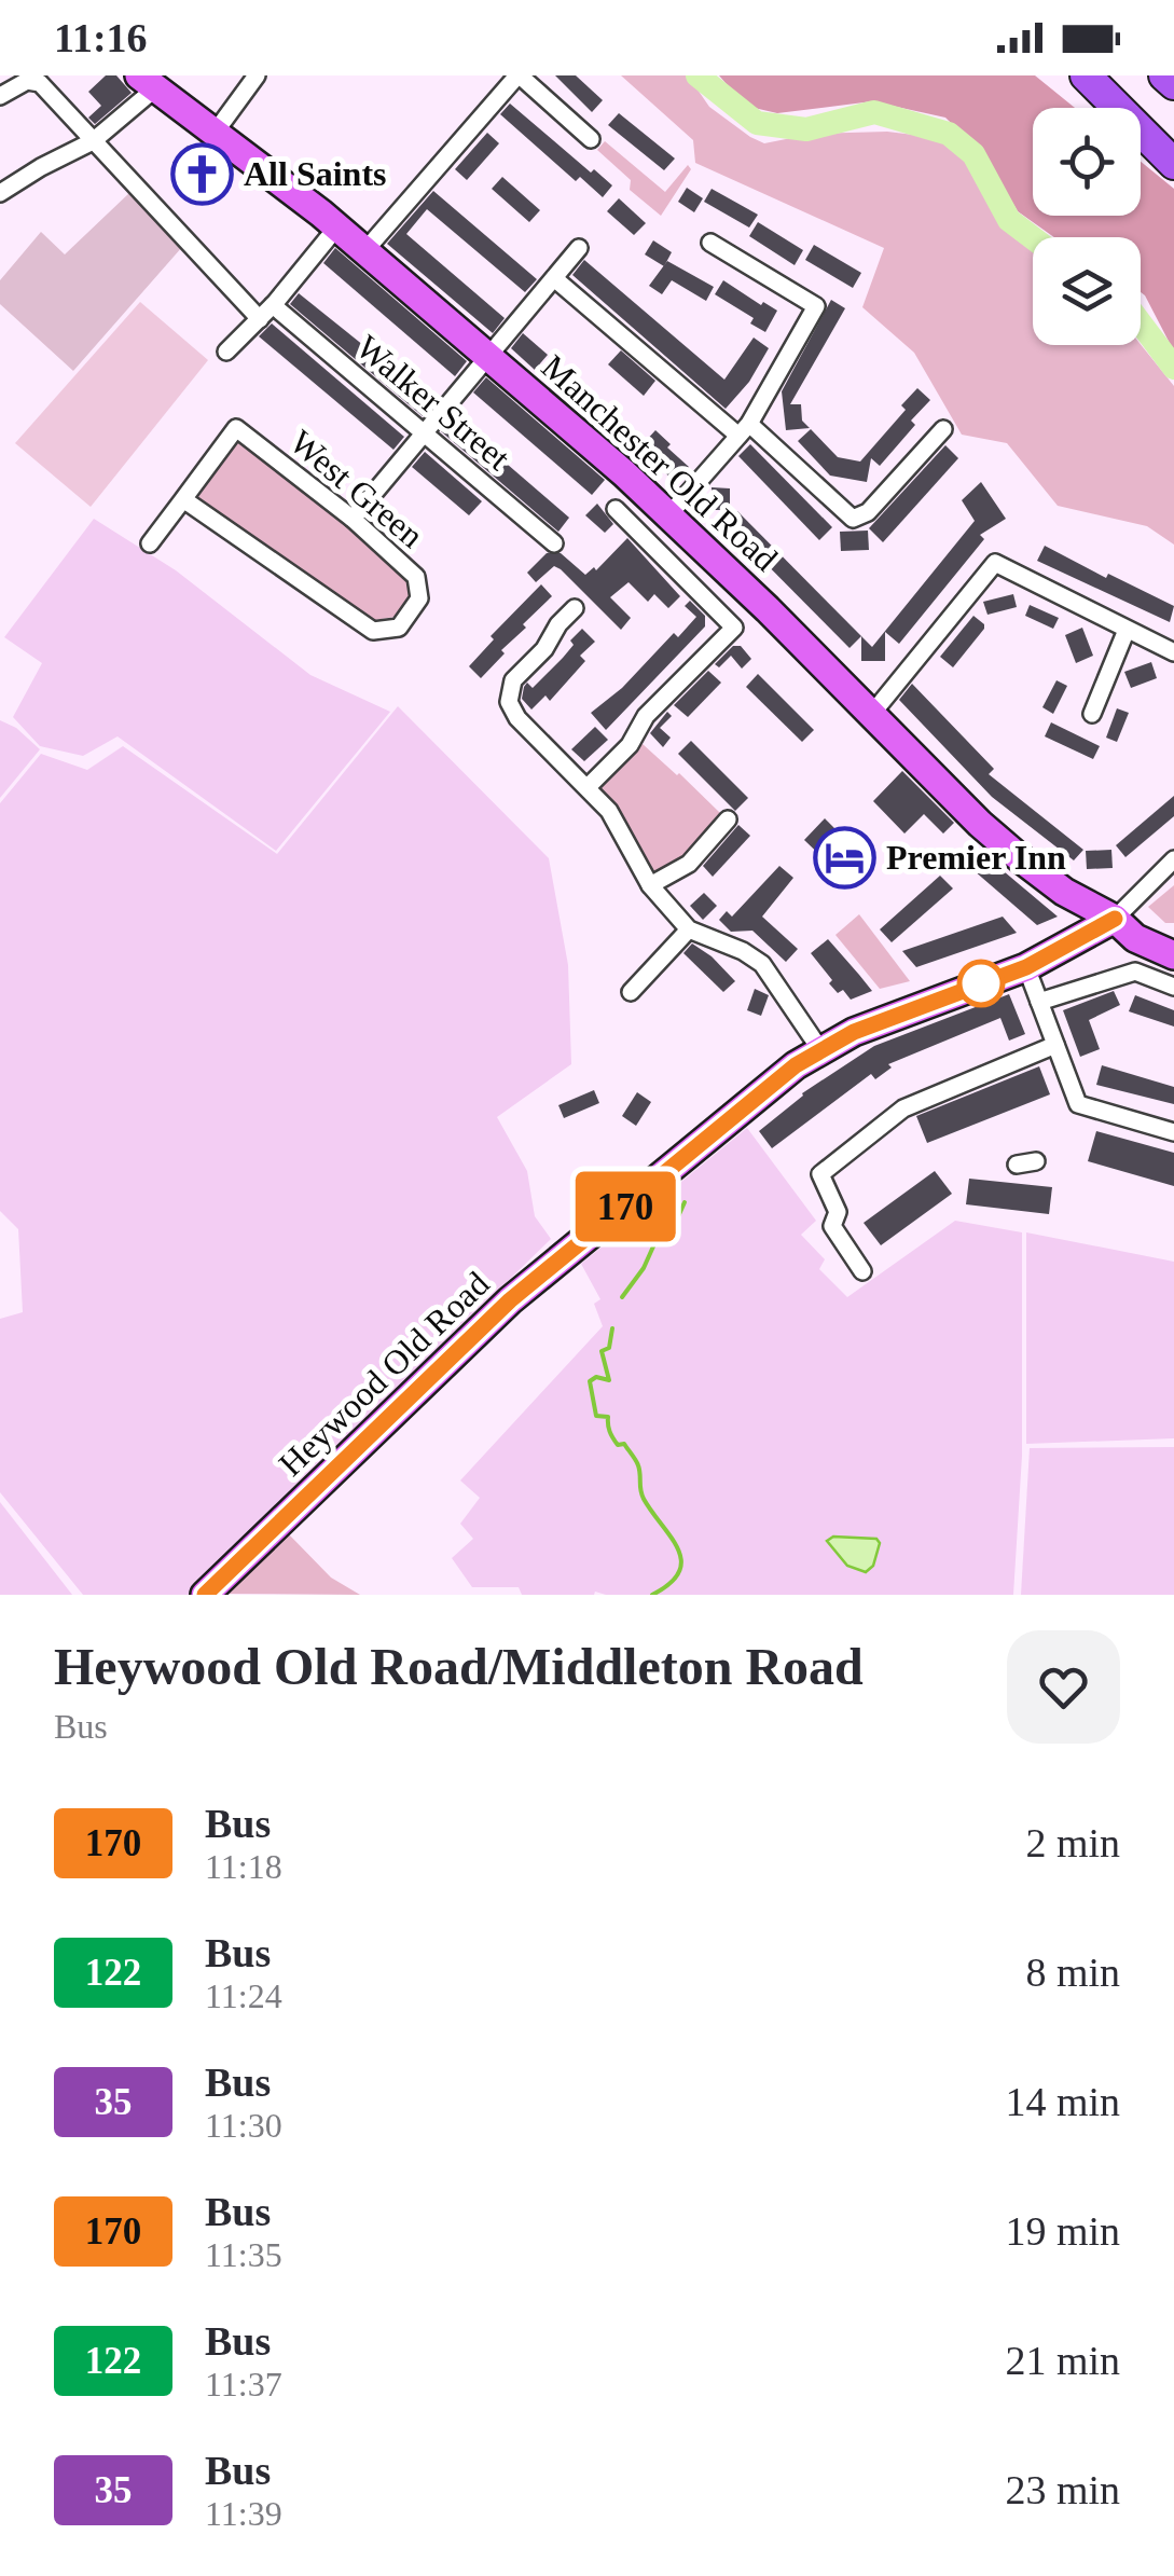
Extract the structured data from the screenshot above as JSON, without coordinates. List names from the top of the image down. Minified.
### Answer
{"streets":{"main road":["Manchester Old Road","Heywood Old Road"],"street":["Walker Street","West Green"]},"crossings":[["Manchester Old Road","Heywood Old Road"]],"places":{"church":["All Saints"],"hotel":["Premier Inn"]},"lines":["bus line 170"],"page":{"status":"11:16","on_map":"170","heading":["Heywood Old Road/Middleton Road","Bus"],"list":[{"mark":"170","name":"Bus","note":"11:18","value":"2 min"},{"mark":"122","name":"Bus","note":"11:24","value":"8 min"},{"mark":"35","name":"Bus","note":"11:30","value":"14 min"},{"mark":"170","name":"Bus","note":"11:35","value":"19 min"},{"mark":"122","name":"Bus","note":"11:37","value":"21 min"},{"mark":"35","name":"Bus","note":"11:39","value":"23 min"}]}}
